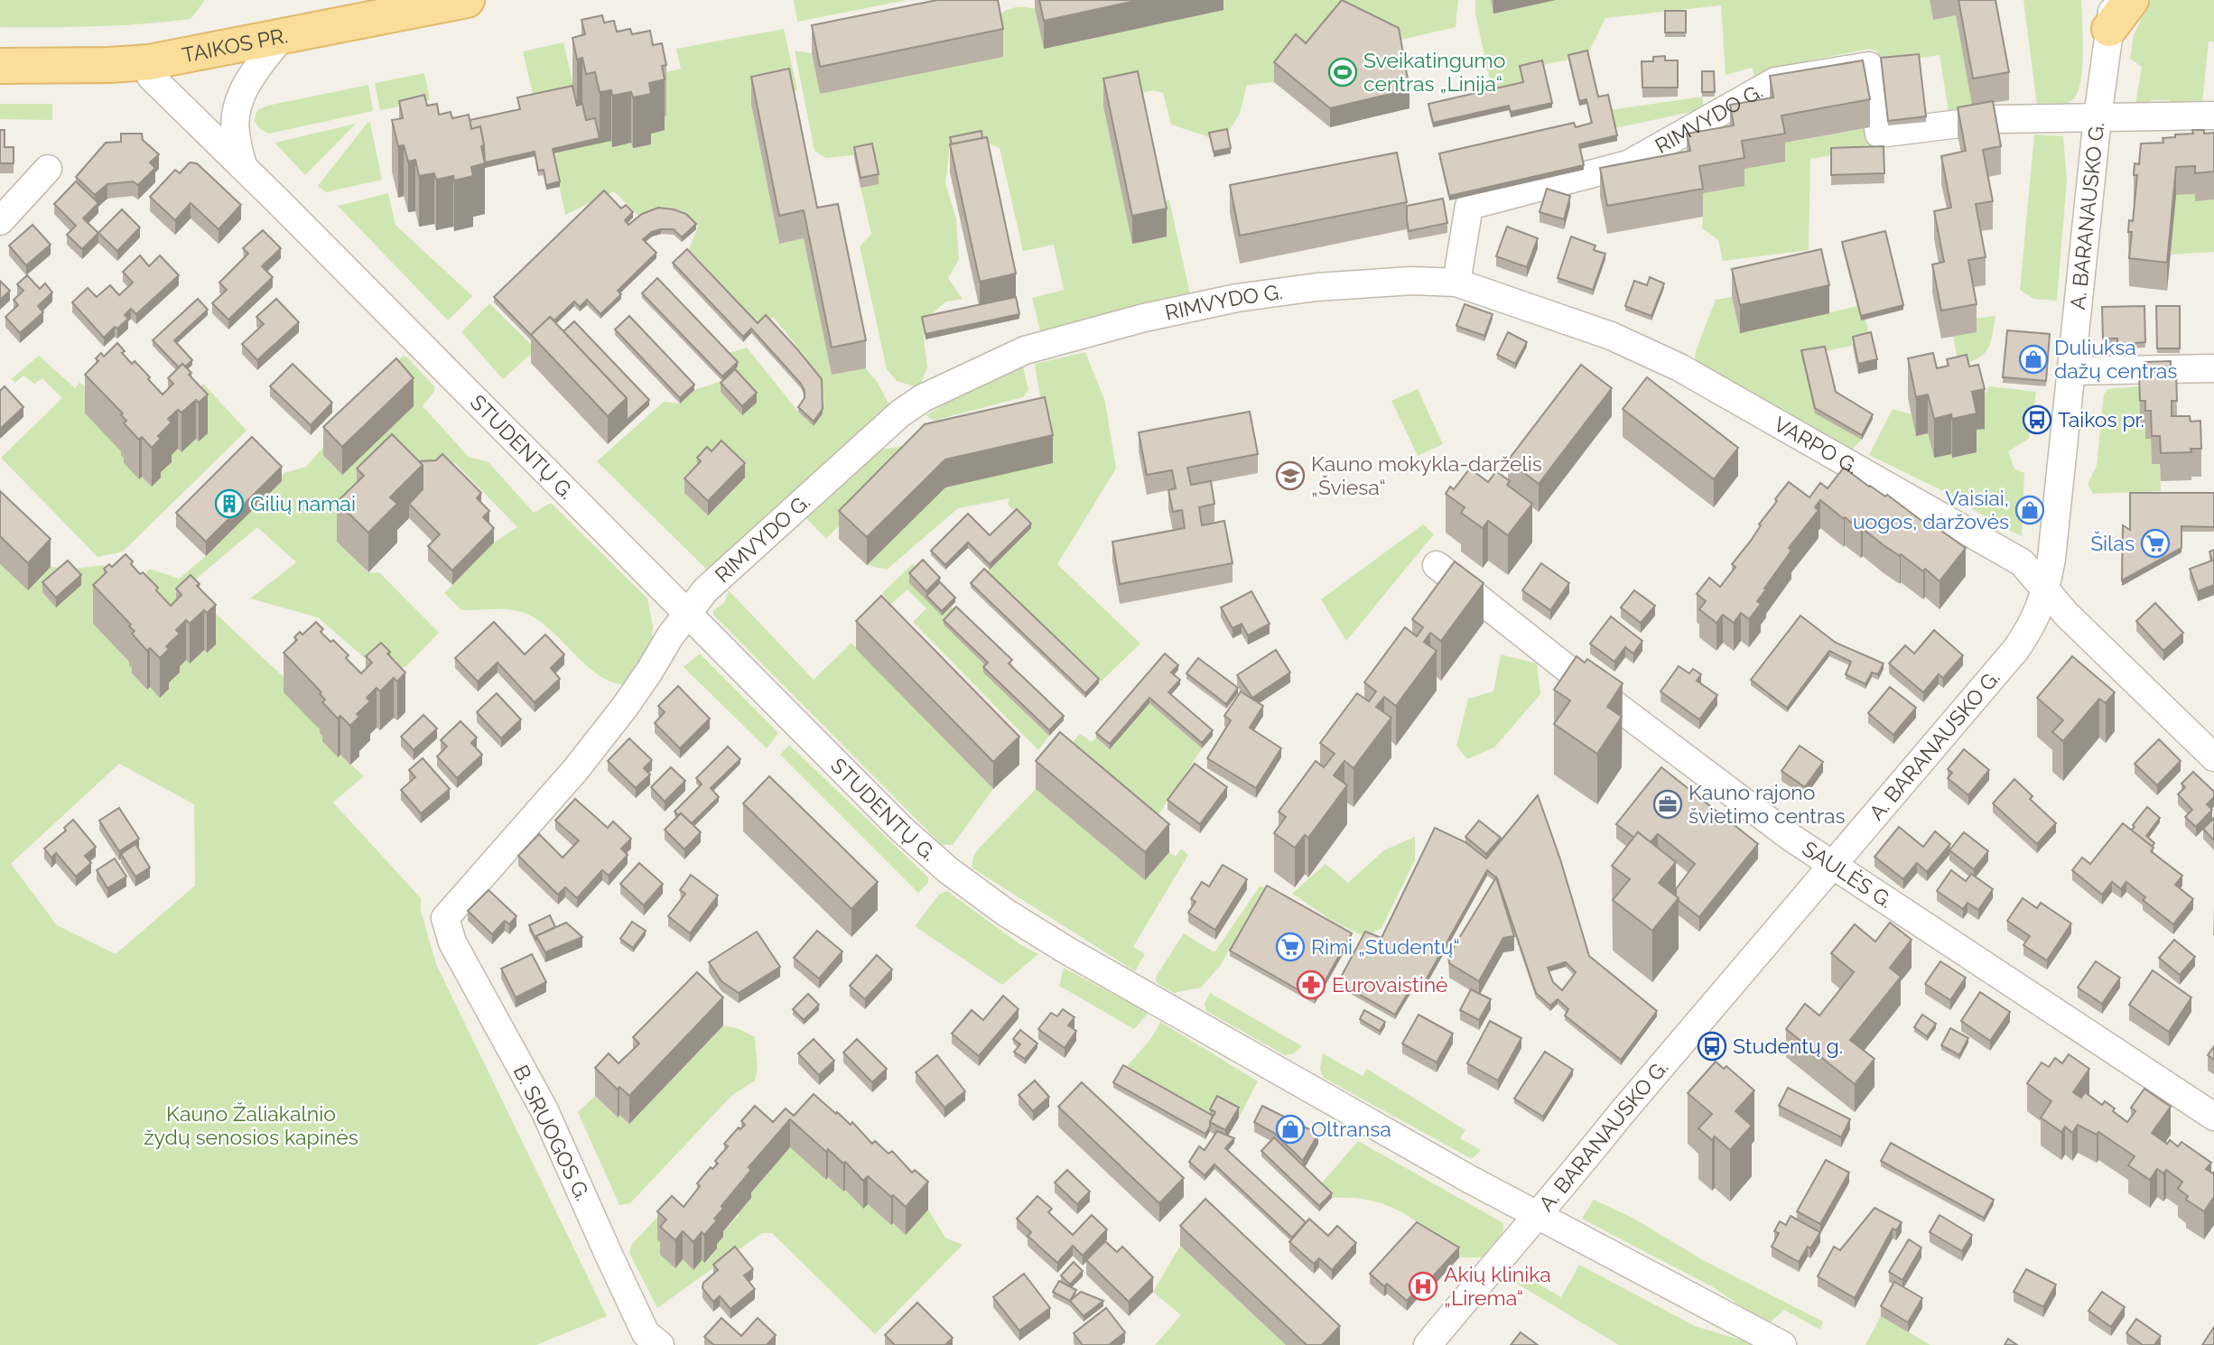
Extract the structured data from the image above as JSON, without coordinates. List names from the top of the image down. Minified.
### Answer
{"streets":{"main road":["TAIKOS PR."],"street":["RIMVYDO G.","A. BARANAUSKO G.","VARPO G.","STUDENTŲ G.","SAULĖS G.","B. SRUOGOS G."]},"crossings":[["TAIKOS PR.","STUDENTŲ G."],["RIMVYDO G.","A. BARANAUSKO G."],["RIMVYDO G.","VARPO G."],["RIMVYDO G.","STUDENTŲ G."],["RIMVYDO G.","B. SRUOGOS G."],["A. BARANAUSKO G.","VARPO G."],["A. BARANAUSKO G.","STUDENTŲ G."],["A. BARANAUSKO G.","SAULĖS G."]],"parks":["Kauno Žaliakalnio žydų senosios kapinės"],"places":{"sports":["Sveikatingumo centras „Linija“"],"shop":["Duliuksa dažų centras","Vaisiai, uogos, daržovės","Oltransa"],"bus stop":["Taikos pr.","Studentų g."],"school or university":["Kauno mokykla-darželis „Šviesa“"],"building":["Gilių namai"],"supermarket":["Šilas","Rimi „Studentų“"],"office":["Kauno rajono švietimo centras"],"pharmacy":["Eurovaistinė"],"hospital":["Akių klinika „Lirema“"]}}
